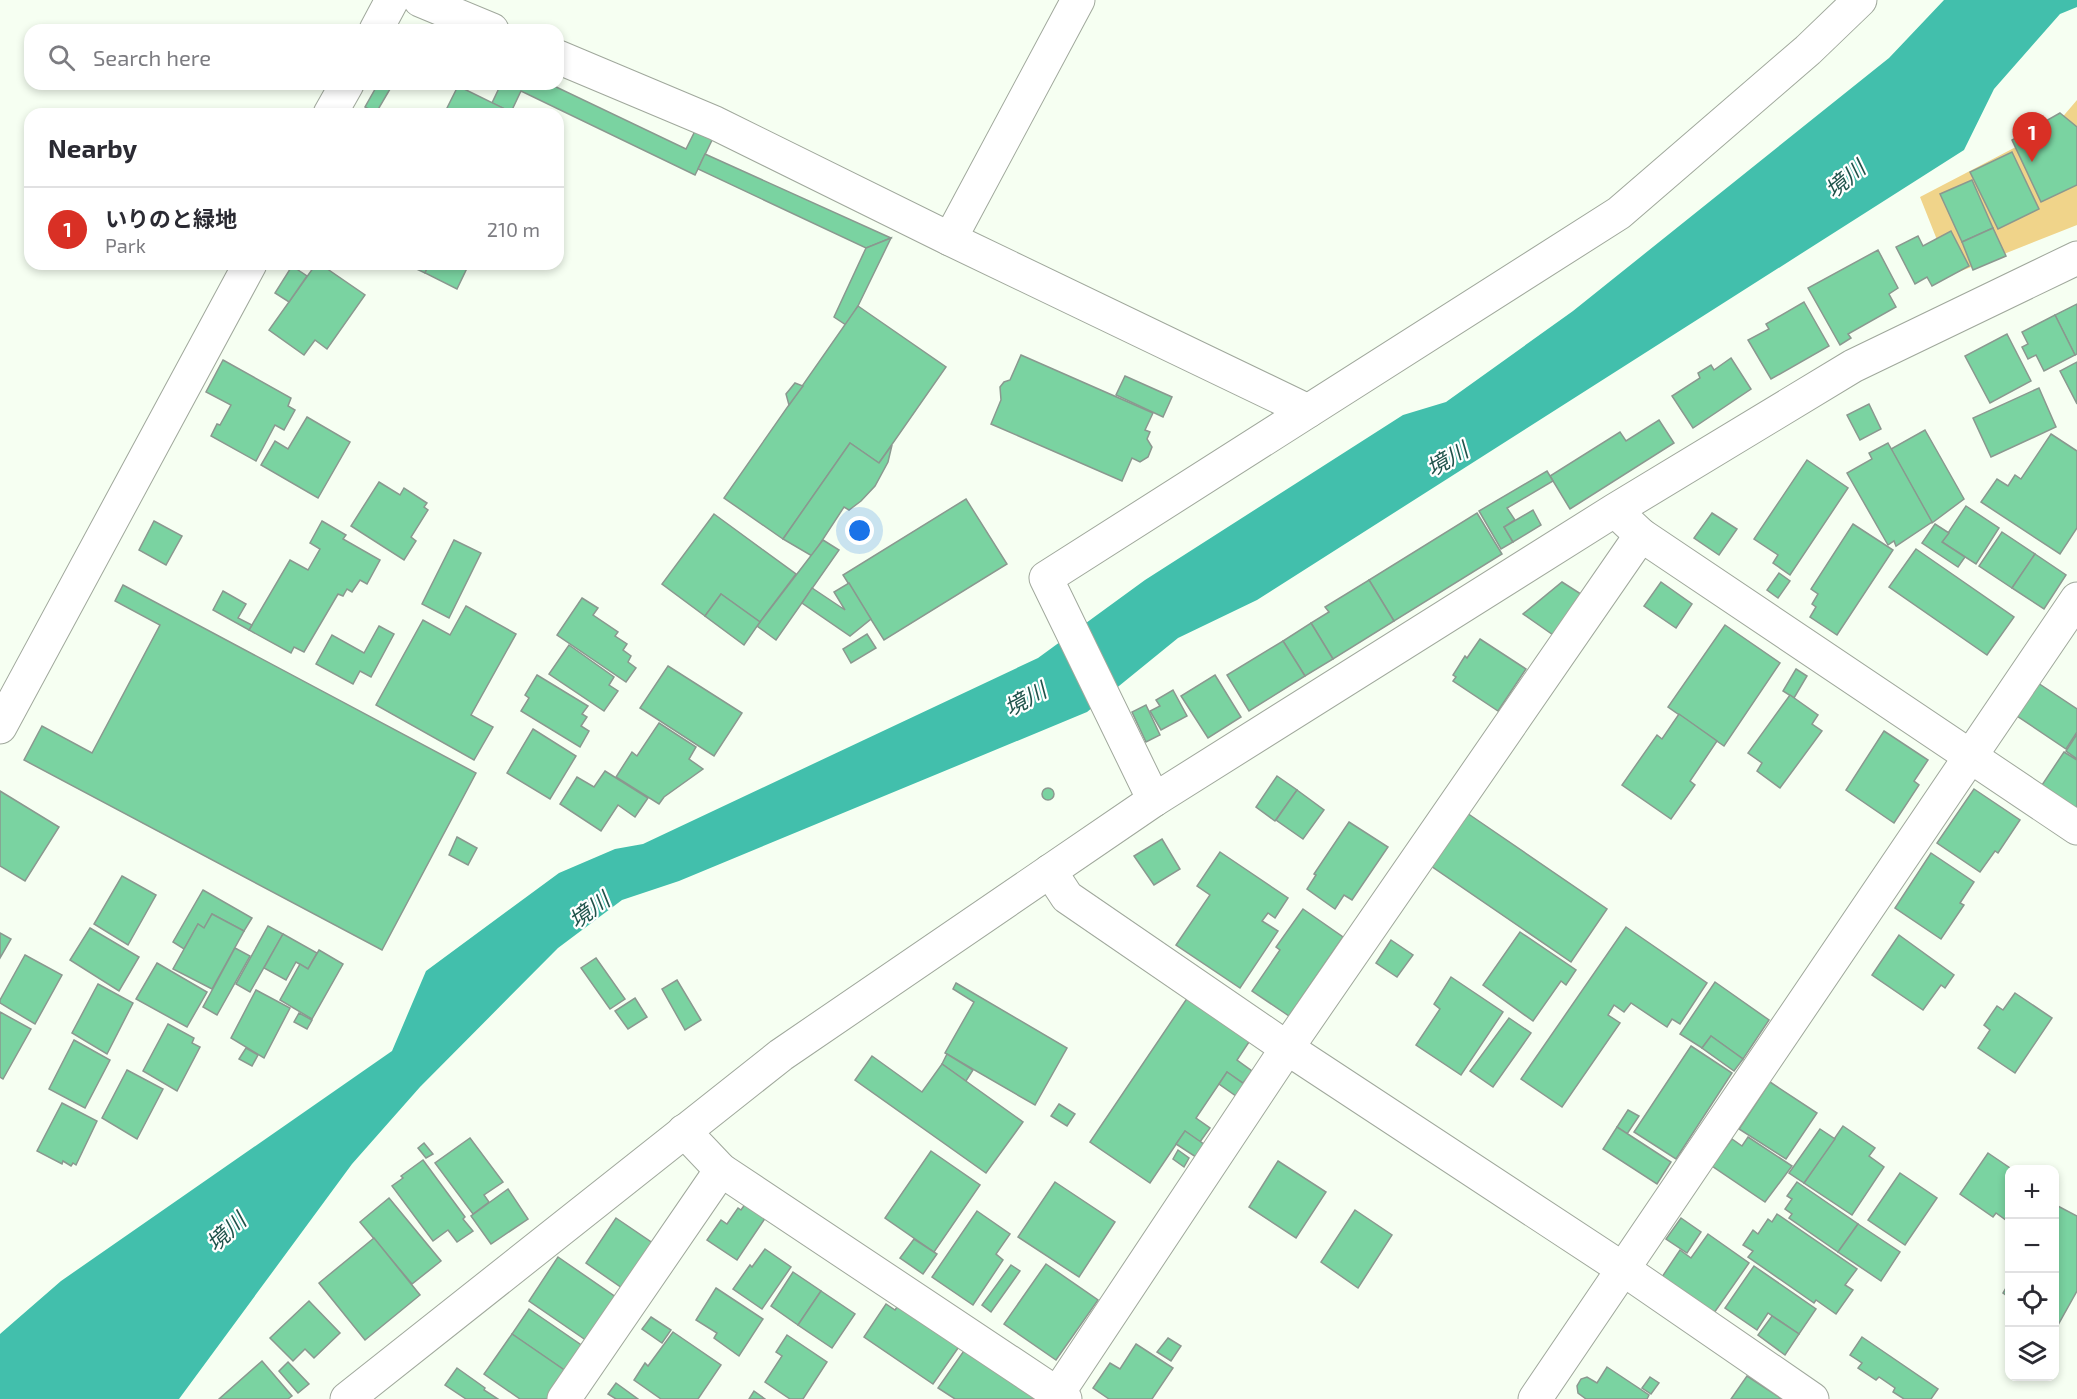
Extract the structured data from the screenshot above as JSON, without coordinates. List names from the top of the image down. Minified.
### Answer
{"water":["境川"],"page":{"search":"Search here","heading":"Nearby","pins":"1","list":[{"mark":"1","name":"いりのと緑地","note":"Park","value":"210 m"}],"map_buttons":["+","−"]}}
